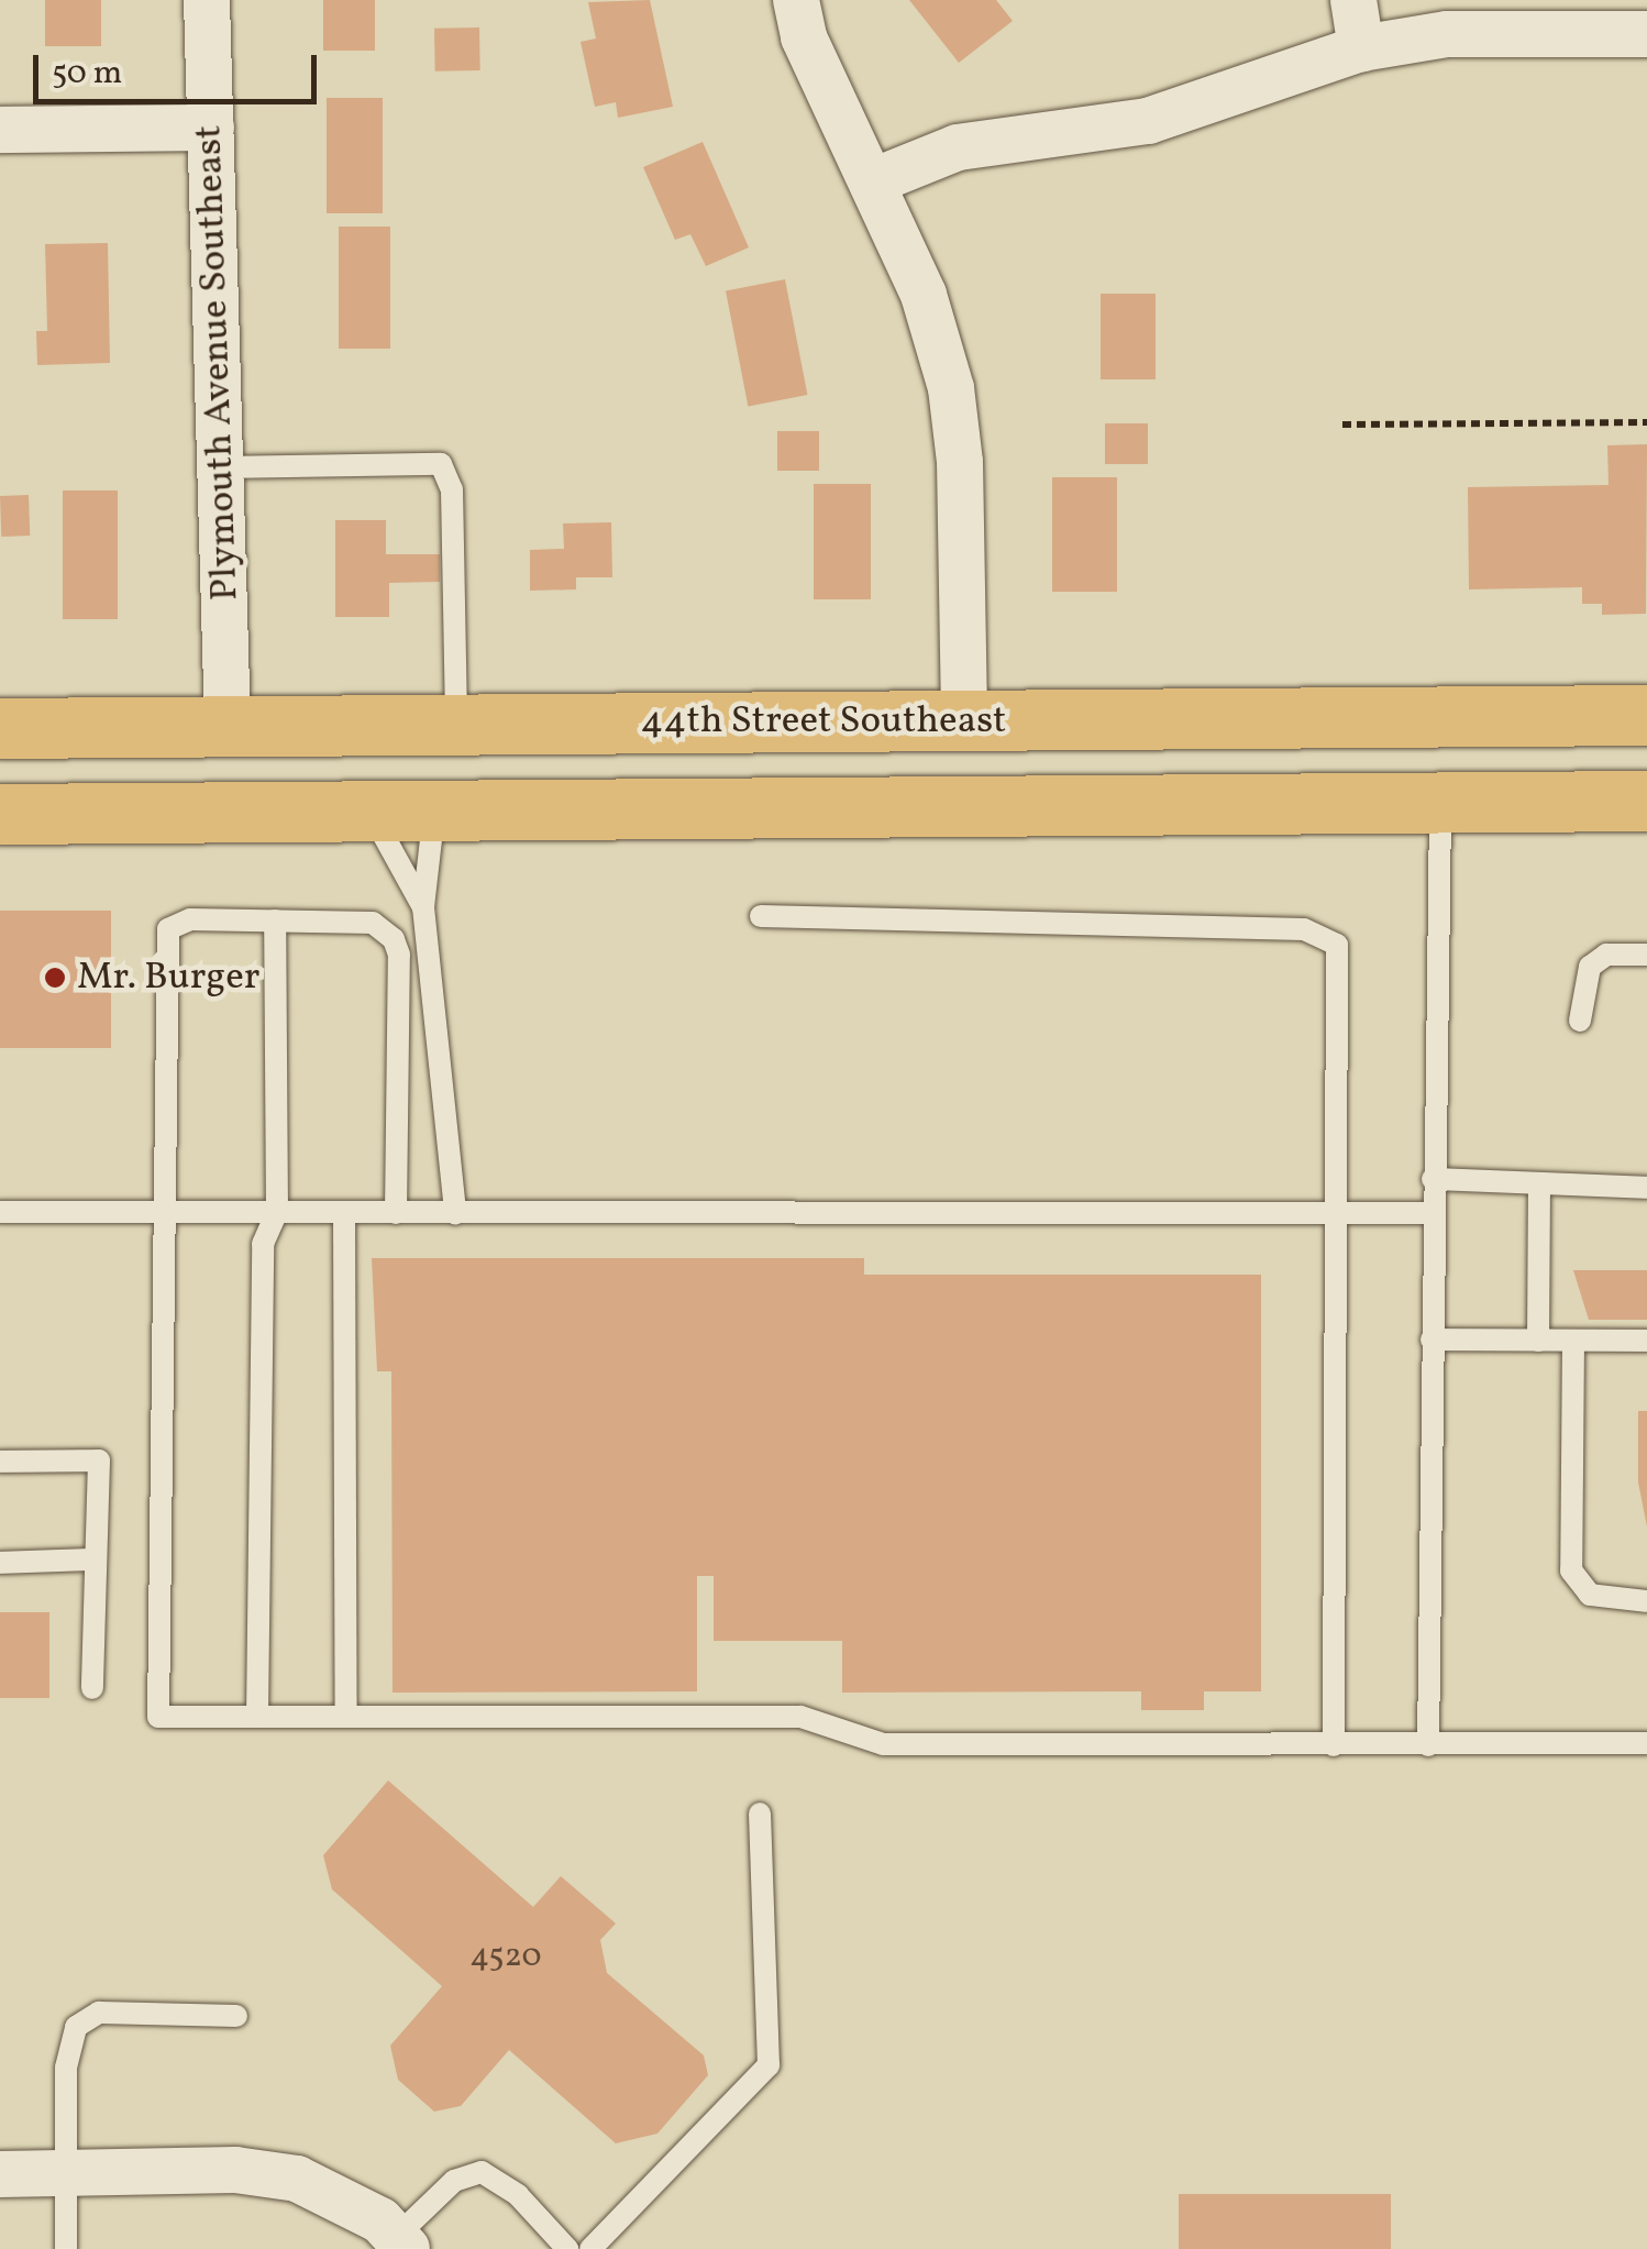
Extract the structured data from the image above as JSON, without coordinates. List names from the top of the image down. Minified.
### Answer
{"streets":{"main road":["44th Street Southeast"],"street":["Plymouth Avenue Southeast"]},"crossings":[["Plymouth Avenue Southeast","44th Street Southeast"]],"places":["Mr. Burger"],"house_numbers":["4520"],"scale_bar":"50 m"}
